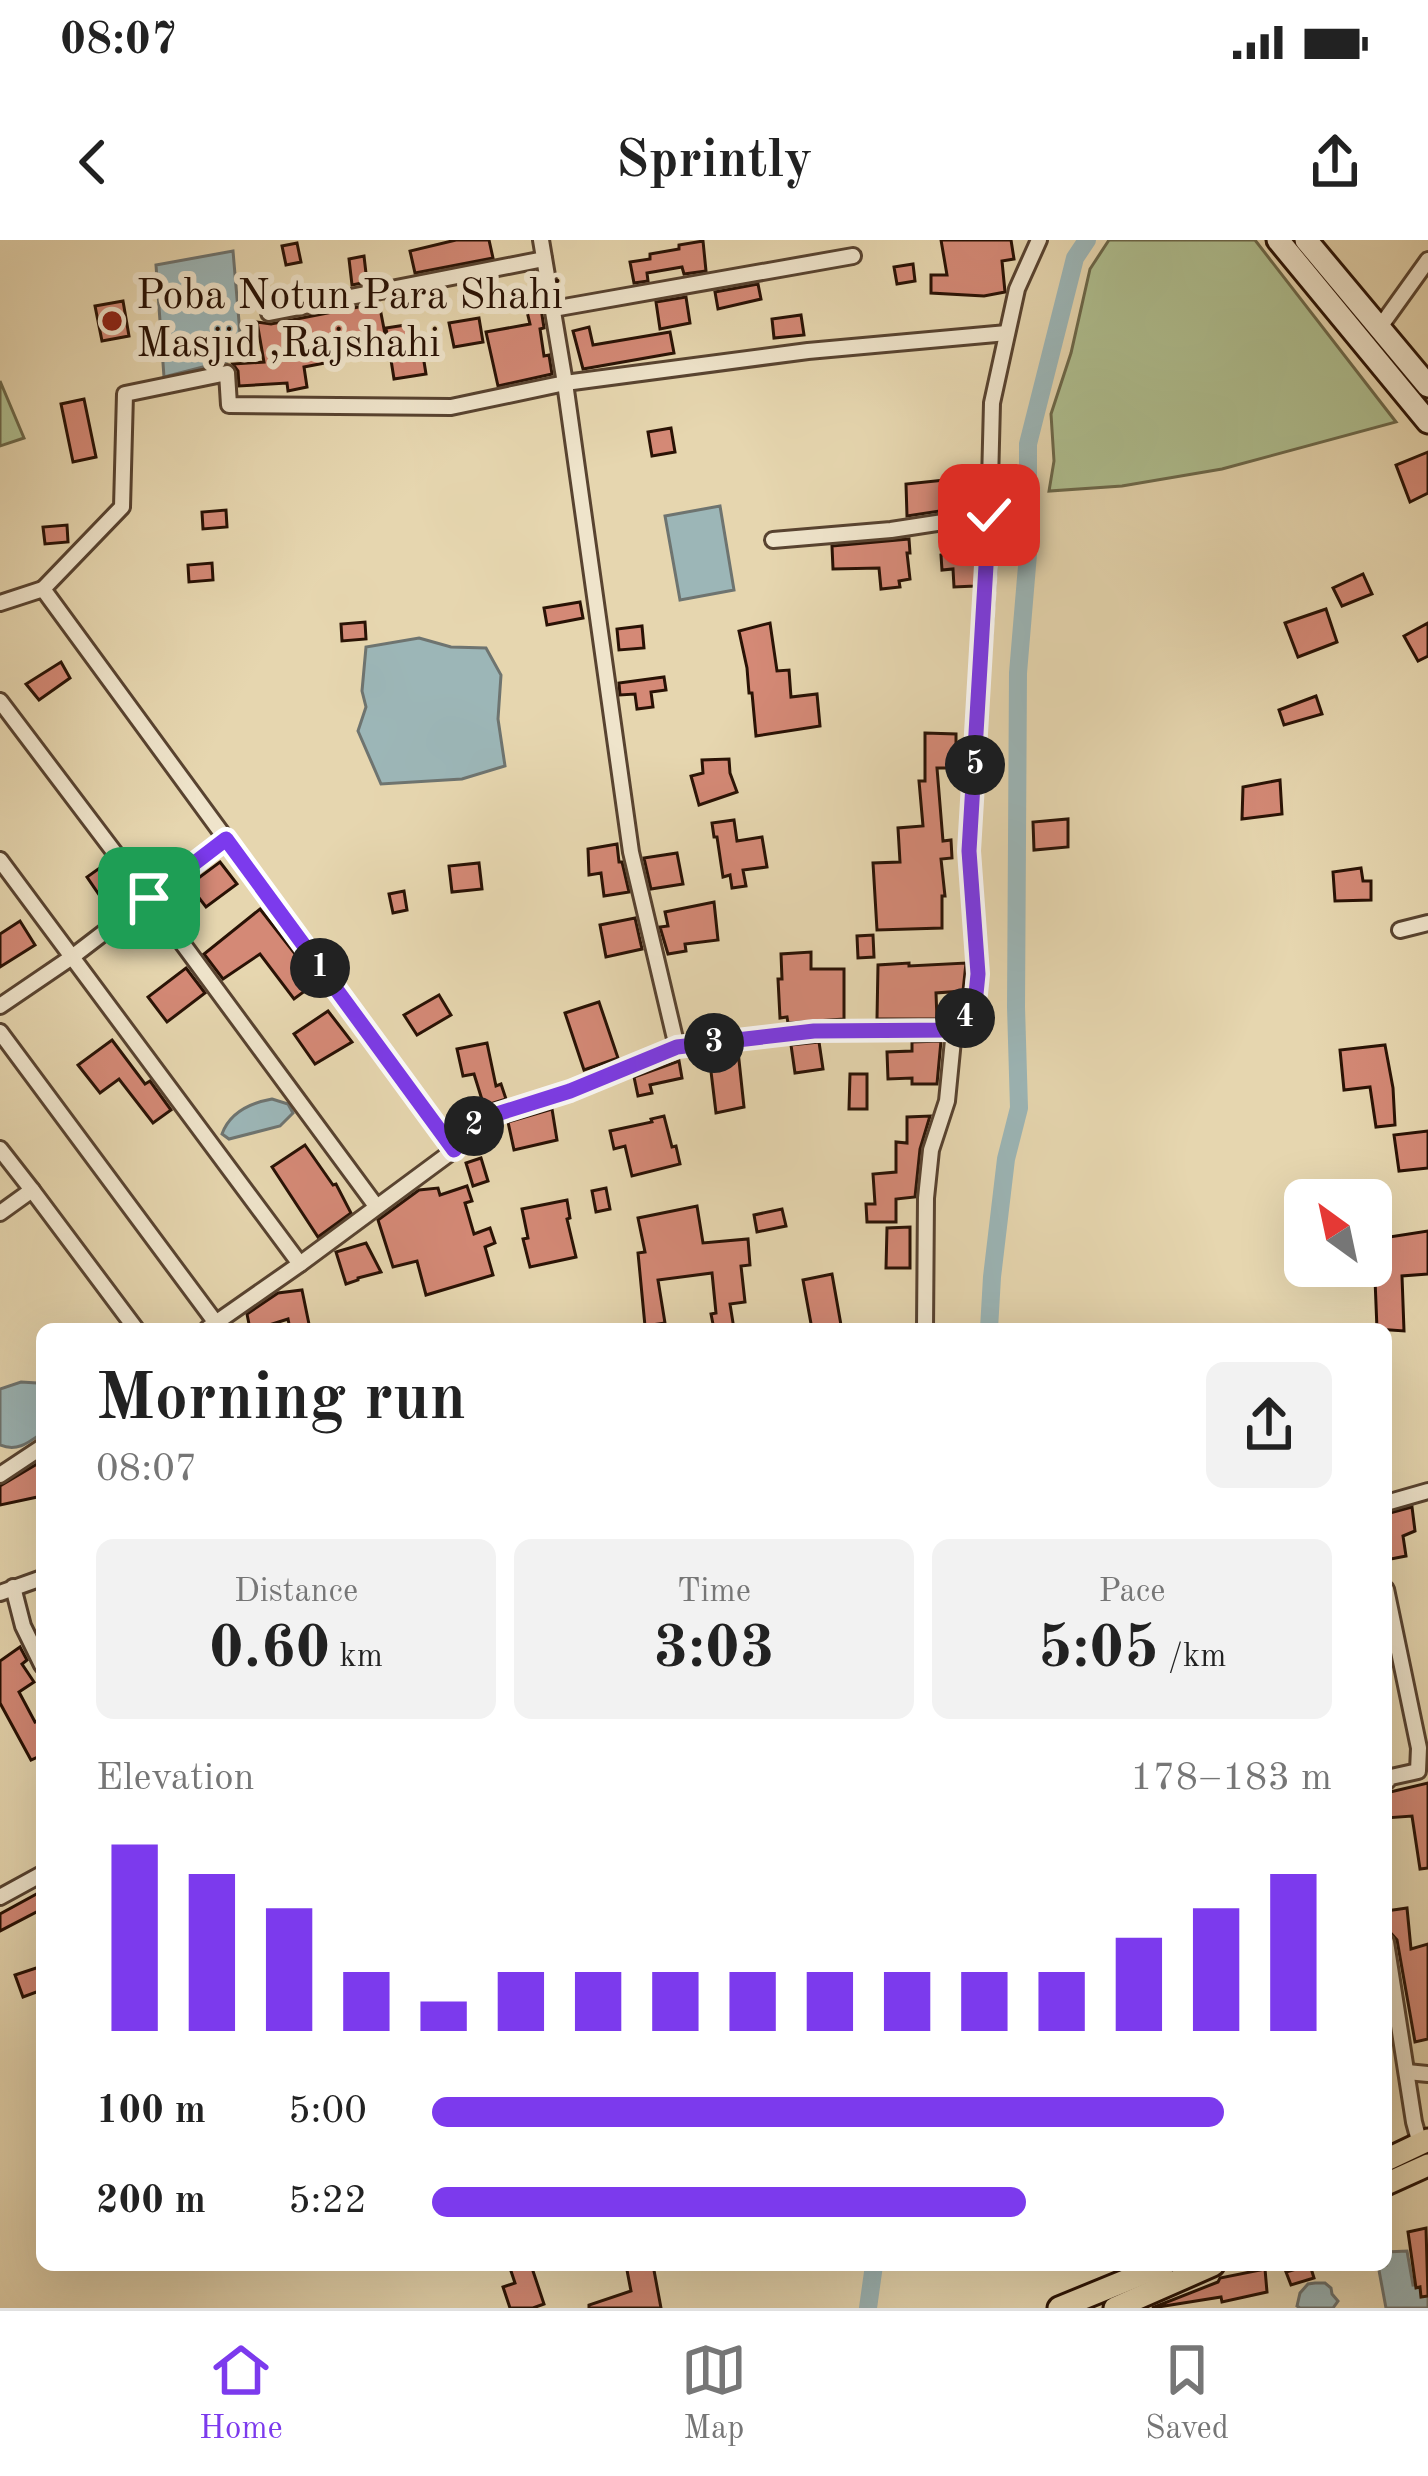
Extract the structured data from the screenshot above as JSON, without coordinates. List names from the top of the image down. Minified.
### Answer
{"places":["Poba Notun Para Shahi Masjid ,Rajshahi"],"north":"top left","page":{"status":"08:07","header":"Sprintly","pins":["5","1","4","3","2"],"heading":["Morning run","08:07"],"stats":[["Distance","0.60 km"],["Time","3:03"],["Pace","5:05 /km"]],"chart":["Elevation","178–183 m"],"list":[{"name":"100 m","note":"5:00"},{"name":"200 m","note":"5:22"}],"tabs":["Home","Map","Saved"]}}
